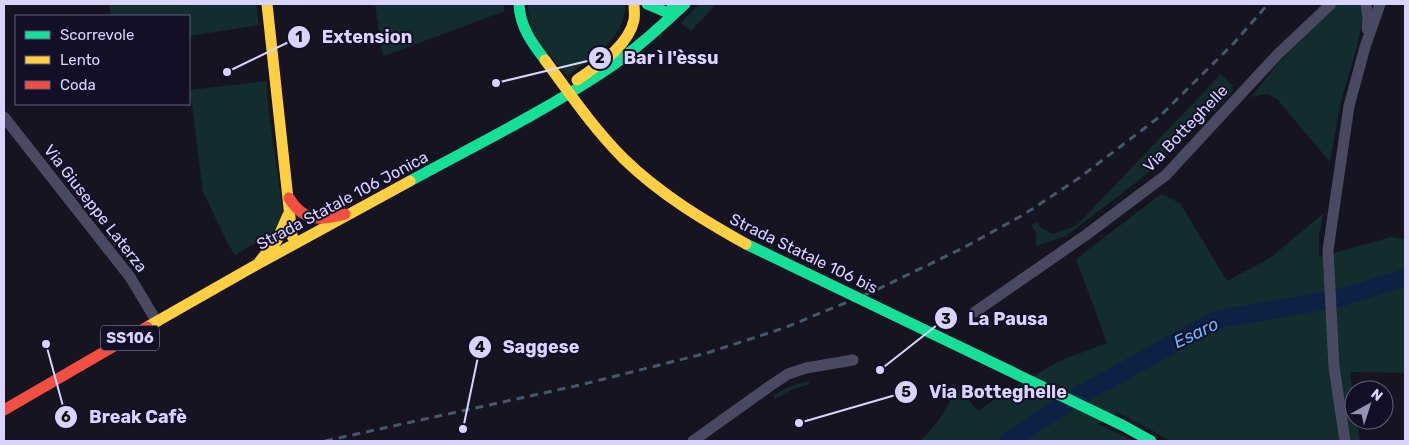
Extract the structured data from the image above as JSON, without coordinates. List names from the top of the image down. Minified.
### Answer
{"streets":{"main road":["Strada Statale 106 Jonica","Strada Statale 106 bis","SS106"],"street":["Via Botteghelle","Via Giuseppe Laterza"]},"crossings":[["Strada Statale 106 Jonica","Via Giuseppe Laterza"]],"water":["Esaro"],"places":["Extension","Bar ì l'èssu","Break Cafè","La Pausa","Via Botteghelle","Saggese"],"legend":["Scorrevole","Lento","Coda"],"north":"top right"}
